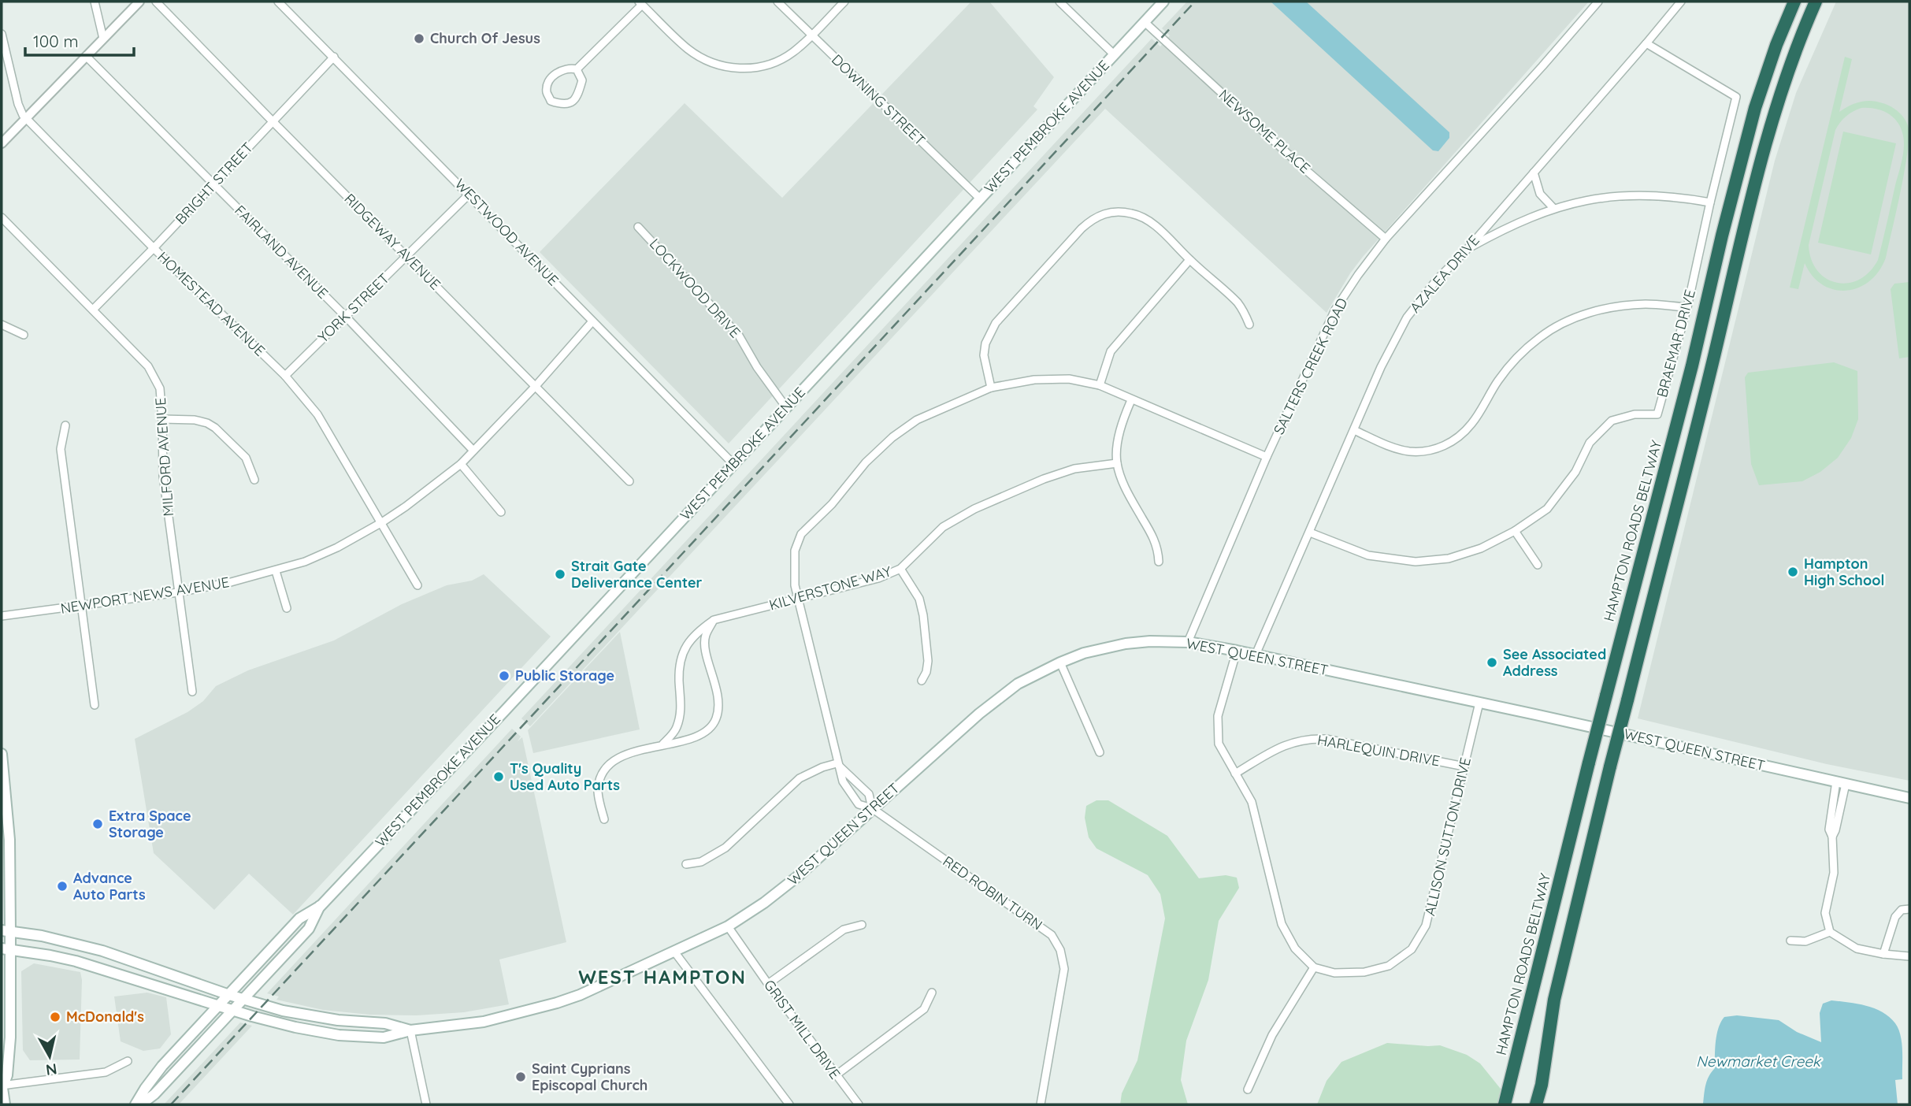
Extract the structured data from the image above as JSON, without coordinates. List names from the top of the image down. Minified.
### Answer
{"streets":{"highway":["HAMPTON ROADS BELTWAY"],"main road":["WEST PEMBROKE AVENUE","WEST QUEEN STREET"],"street":["DOWNING STREET","NEWSOME PLACE","BRIGHT STREET","WESTWOOD AVENUE","RIDGEWAY AVENUE","FAIRLAND AVENUE","AZALEA DRIVE","LOCKWOOD DRIVE","HOMESTEAD AVENUE","YORK STREET","BRAEMAR DRIVE","SALTERS CREEK ROAD","MILFORD AVENUE","KILVERSTONE WAY","NEWPORT NEWS AVENUE","HARLEQUIN DRIVE","ALLISON SUTTON DRIVE","RED ROBIN TURN","GRIST MILL DRIVE"]},"crossings":[["DOWNING STREET","WEST PEMBROKE AVENUE"],["WEST PEMBROKE AVENUE","NEWSOME PLACE"],["WEST PEMBROKE AVENUE","WESTWOOD AVENUE"],["WEST PEMBROKE AVENUE","LOCKWOOD DRIVE"],["WEST PEMBROKE AVENUE","WEST QUEEN STREET"],["NEWSOME PLACE","SALTERS CREEK ROAD"],["BRIGHT STREET","WESTWOOD AVENUE"],["BRIGHT STREET","RIDGEWAY AVENUE"],["BRIGHT STREET","FAIRLAND AVENUE"],["BRIGHT STREET","HOMESTEAD AVENUE"],["BRIGHT STREET","MILFORD AVENUE"],["WESTWOOD AVENUE","YORK STREET"],["WESTWOOD AVENUE","NEWPORT NEWS AVENUE"],["RIDGEWAY AVENUE","YORK STREET"],["RIDGEWAY AVENUE","NEWPORT NEWS AVENUE"],["FAIRLAND AVENUE","YORK STREET"],["FAIRLAND AVENUE","NEWPORT NEWS AVENUE"],["AZALEA DRIVE","BRAEMAR DRIVE"],["AZALEA DRIVE","WEST QUEEN STREET"],["HOMESTEAD AVENUE","YORK STREET"],["HOMESTEAD AVENUE","NEWPORT NEWS AVENUE"],["SALTERS CREEK ROAD","WEST QUEEN STREET"],["SALTERS CREEK ROAD","RED ROBIN TURN"],["MILFORD AVENUE","NEWPORT NEWS AVENUE"],["KILVERSTONE WAY","RED ROBIN TURN"],["WEST QUEEN STREET","ALLISON SUTTON DRIVE"],["WEST QUEEN STREET","RED ROBIN TURN"],["WEST QUEEN STREET","GRIST MILL DRIVE"],["HARLEQUIN DRIVE","ALLISON SUTTON DRIVE"]],"districts":["WEST HAMPTON"],"water":["Newmarket Creek"],"places":["Church Of Jesus","Hampton High School","Strait Gate Deliverance Center","See Associated Address","Public Storage","T's Quality Used Auto Parts","Extra Space Storage","Advance Auto Parts","McDonald's","Saint Cyprians Episcopal Church"],"scale_bar":"100 m","north":"bottom"}
